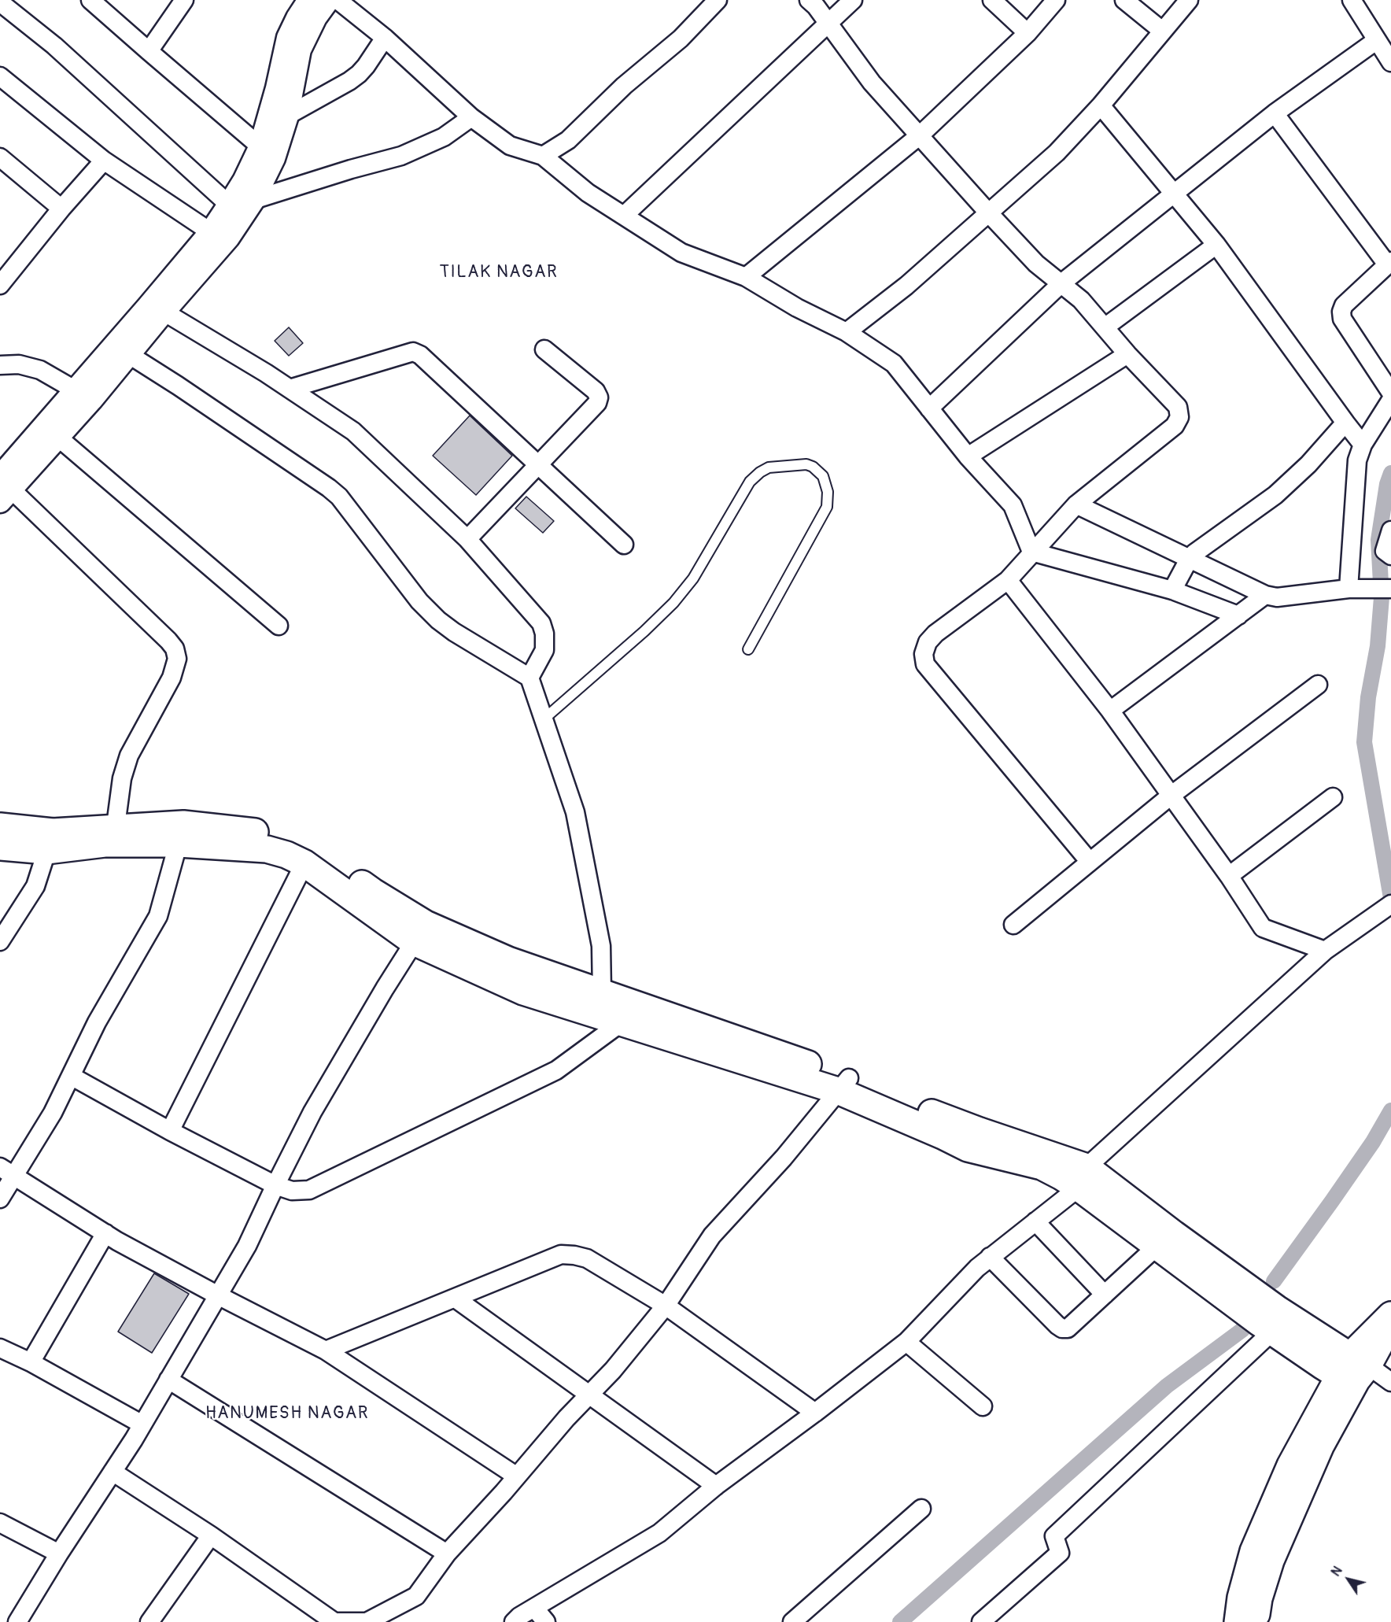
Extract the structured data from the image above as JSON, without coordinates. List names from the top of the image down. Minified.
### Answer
{"districts":["TILAK NAGAR","HANUMESH NAGAR"],"north":"top left"}
